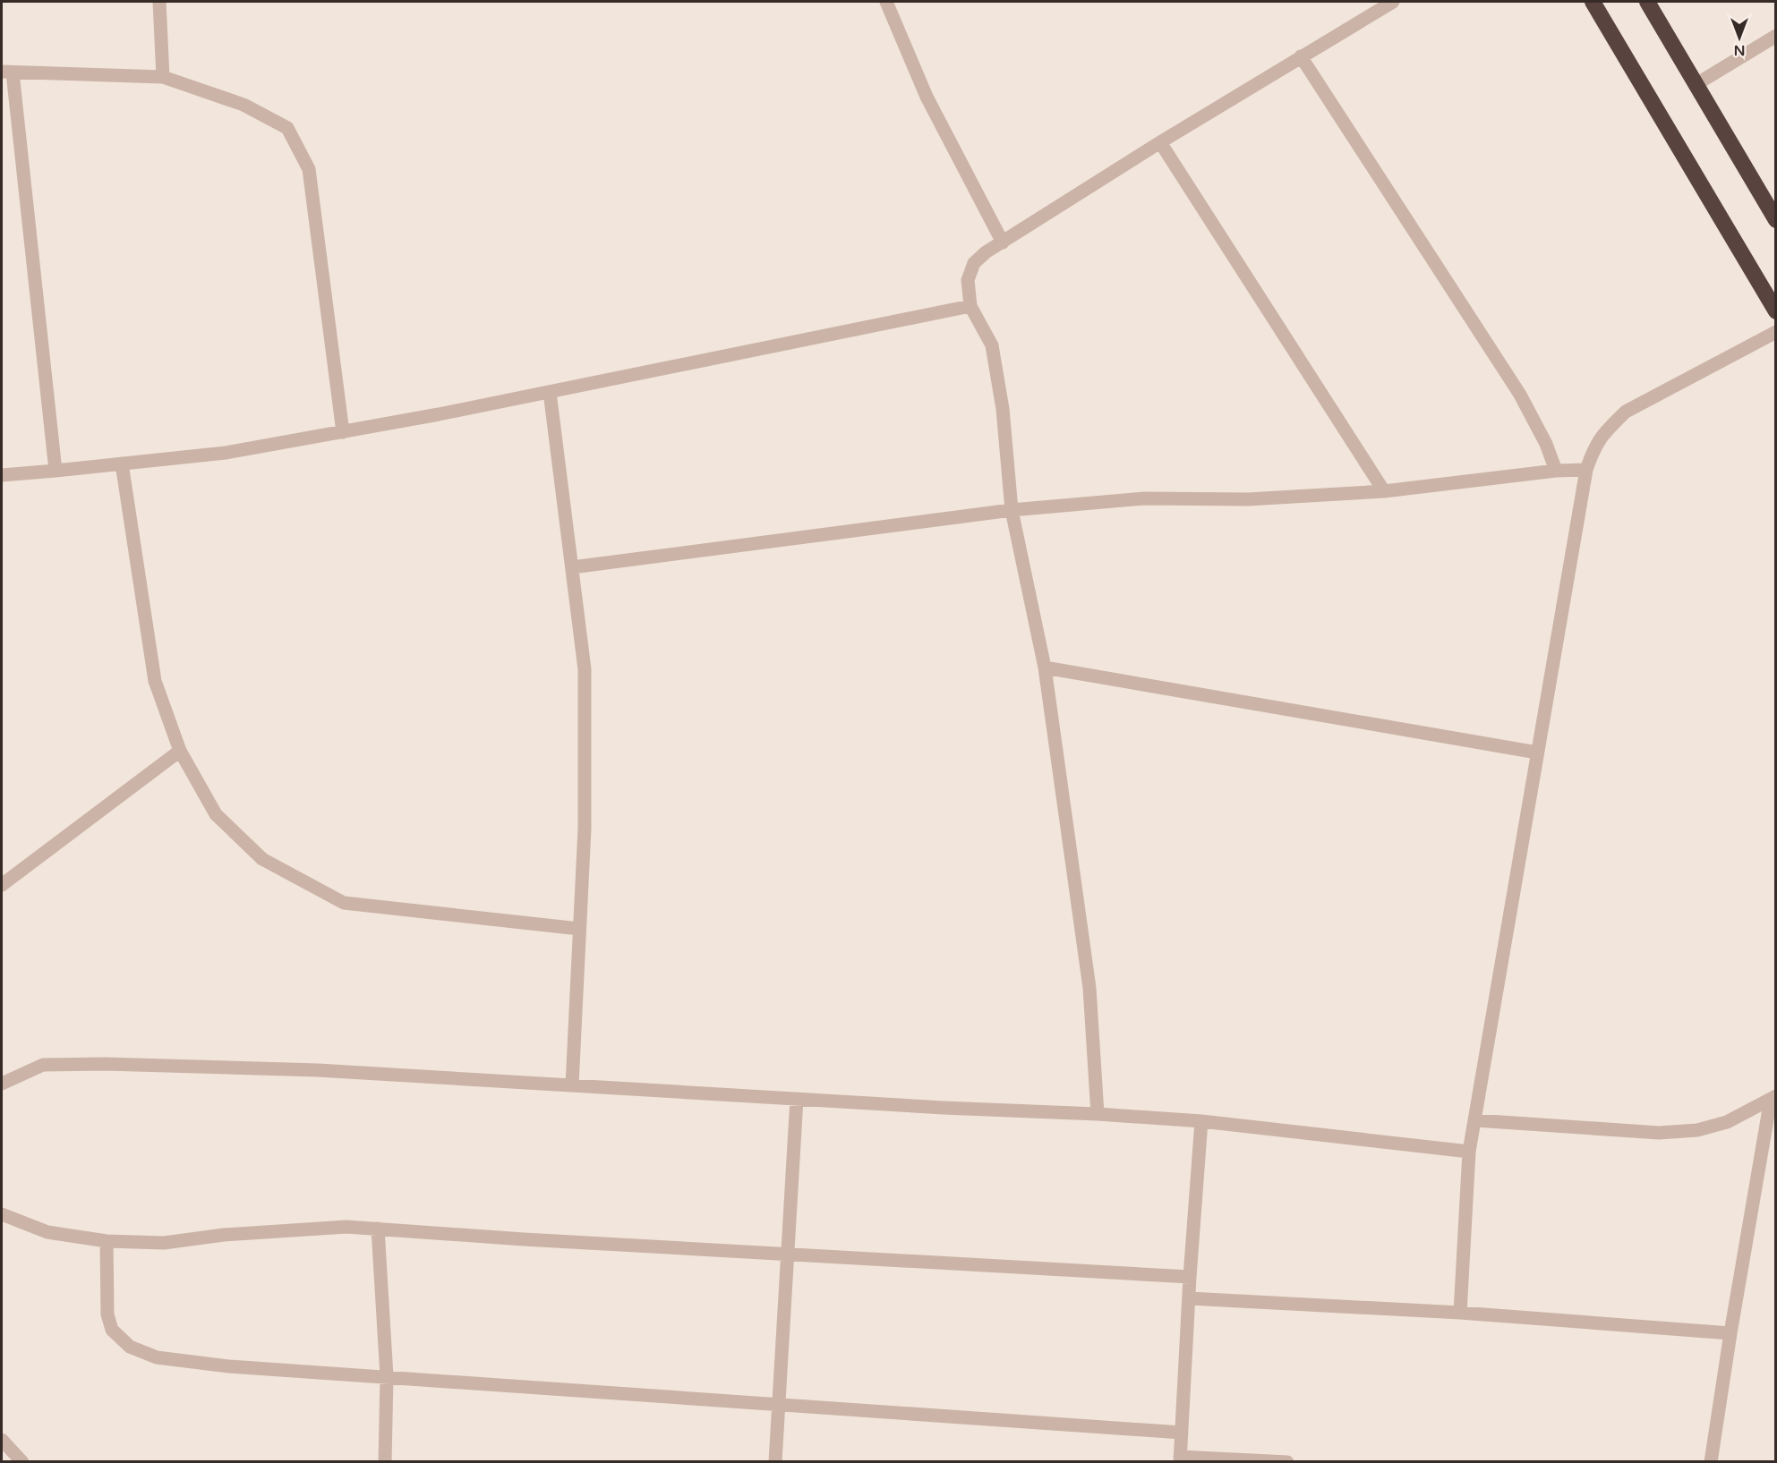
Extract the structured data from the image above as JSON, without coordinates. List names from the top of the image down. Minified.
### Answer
{"north":"bottom"}
